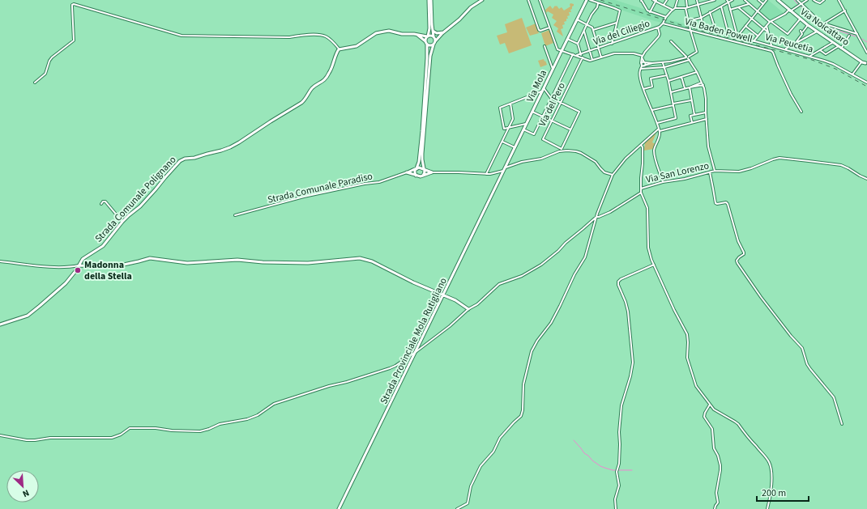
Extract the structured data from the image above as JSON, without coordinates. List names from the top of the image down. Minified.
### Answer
{"streets":{"street":["Via Noicattaro","Via Baden Powell","Via del Ciliegio","Via Peucetia","Via Mola","Via del Pero","Via San Lorenzo","Strada Comunale Paradiso","Strada Comunale Polignano","Strada Provinciale Mola Rutigliano"]},"crossings":[["Via Baden Powell","Via del Ciliegio"],["Via Mola","Strada Provinciale Mola Rutigliano"]],"places":["Madonna della Stella"],"scale_bar":"200 m","north":"bottom right"}
